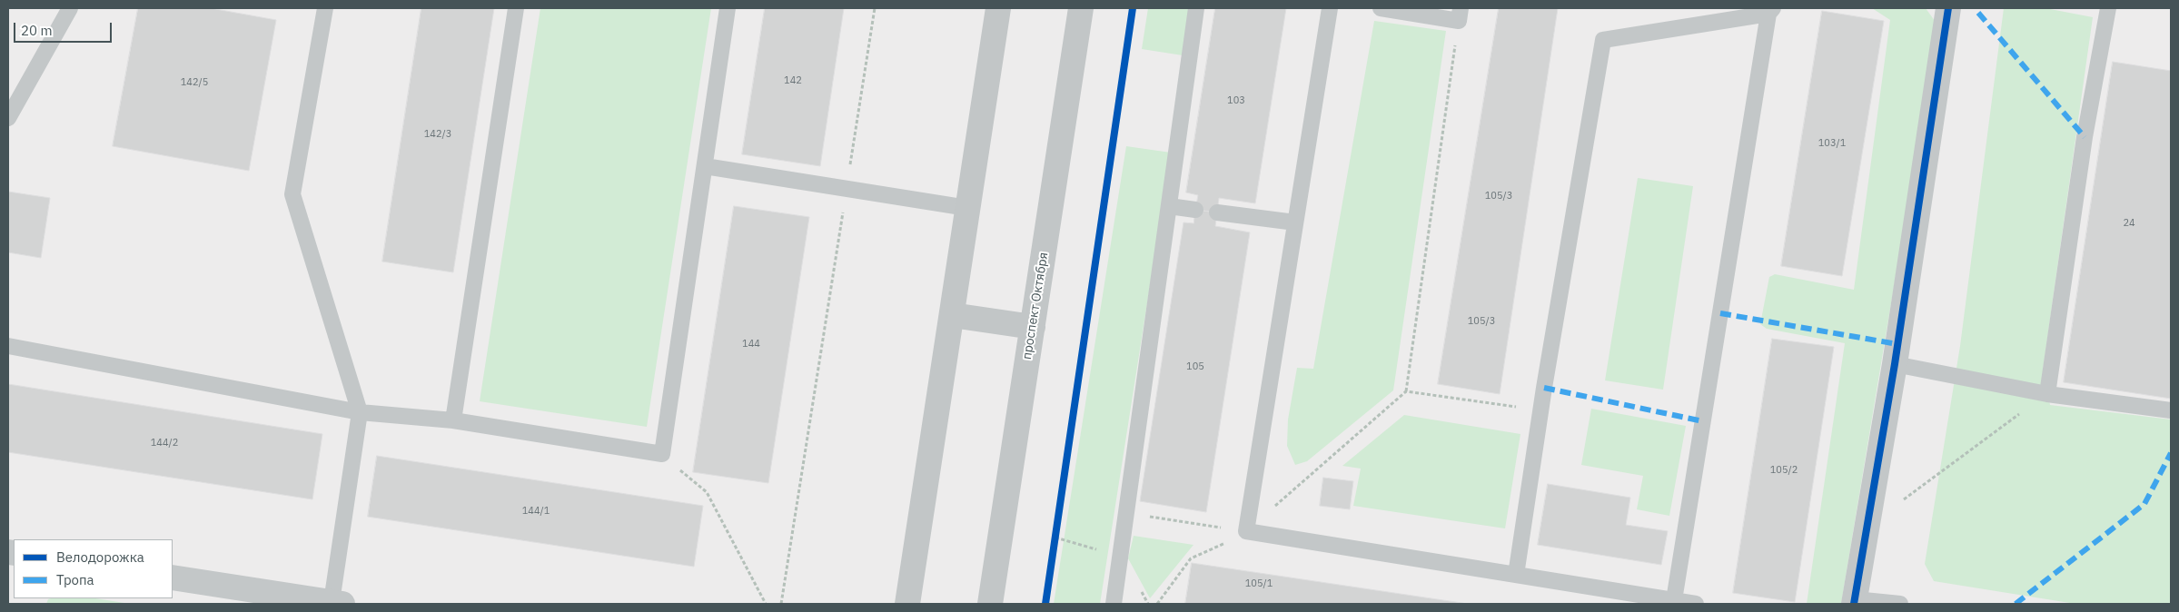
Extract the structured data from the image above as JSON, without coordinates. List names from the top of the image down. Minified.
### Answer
{"streets":{"main road":["проспект Октября"]},"house_numbers":["142","142/5","103","142/3","103/1","105/3","24","105/3","144","105","144/2","105/2","144/1","105/1"],"legend":["Велодорожка","Тропа"],"scale_bar":"20 m"}
